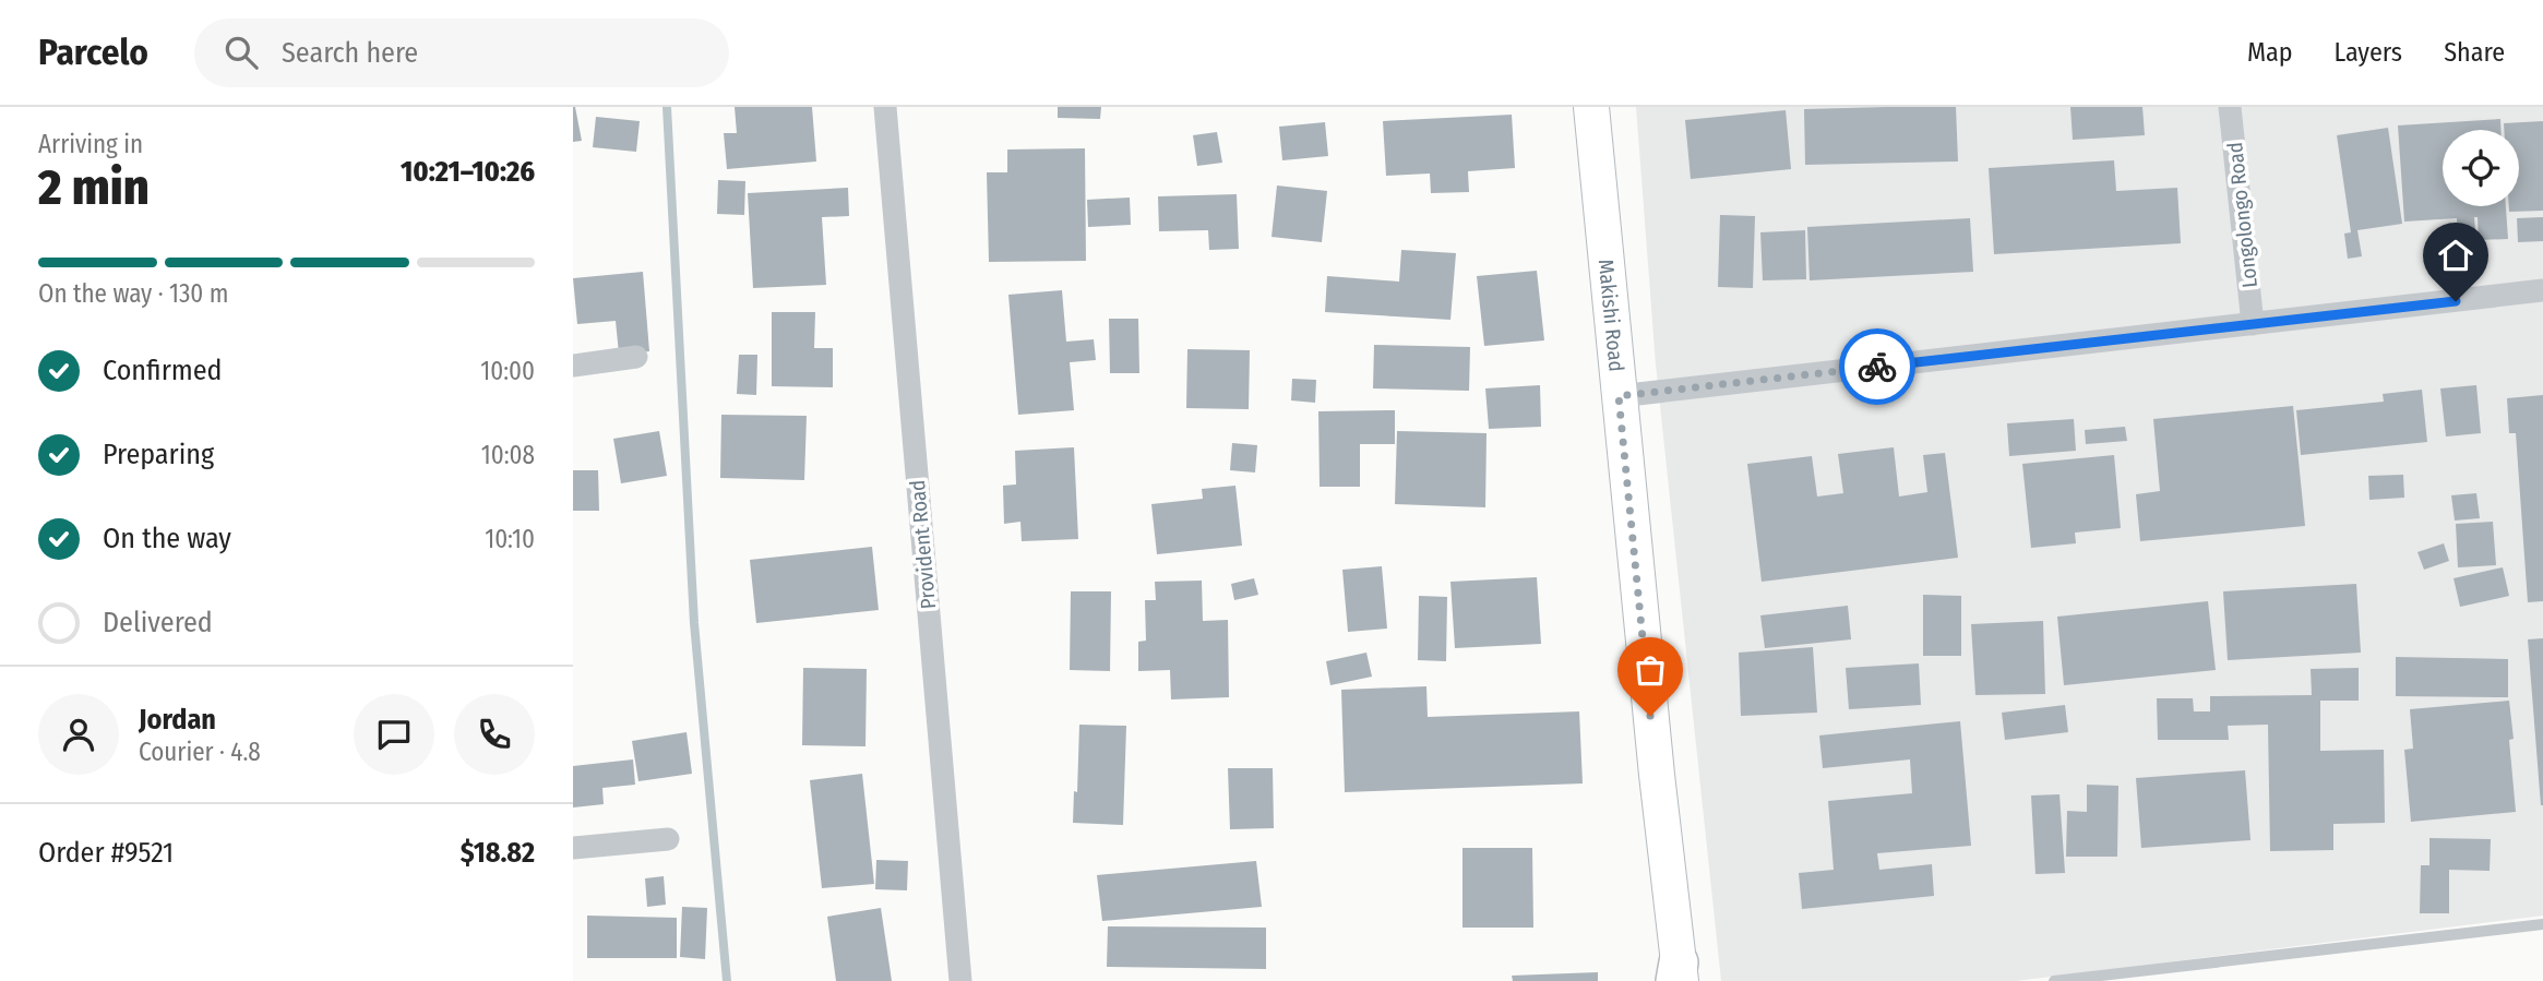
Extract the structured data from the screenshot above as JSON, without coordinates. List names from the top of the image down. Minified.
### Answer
{"streets":{"main road":["Makishi Road"],"street":["Longolongo Road","Provident Road"]},"page":{"header":"Parcelo","search":"Search here","nav":["Map","Layers","Share"],"heading":["2 min","Arriving in","10:21–10:26"],"panel":["Jordan","Courier · 4.8","Order #9521","$18.82"],"bar":"On the way · 130 m","list":[["Confirmed","10:00"],["Preparing","10:08"],["On the way","10:10"],"Delivered"]}}
